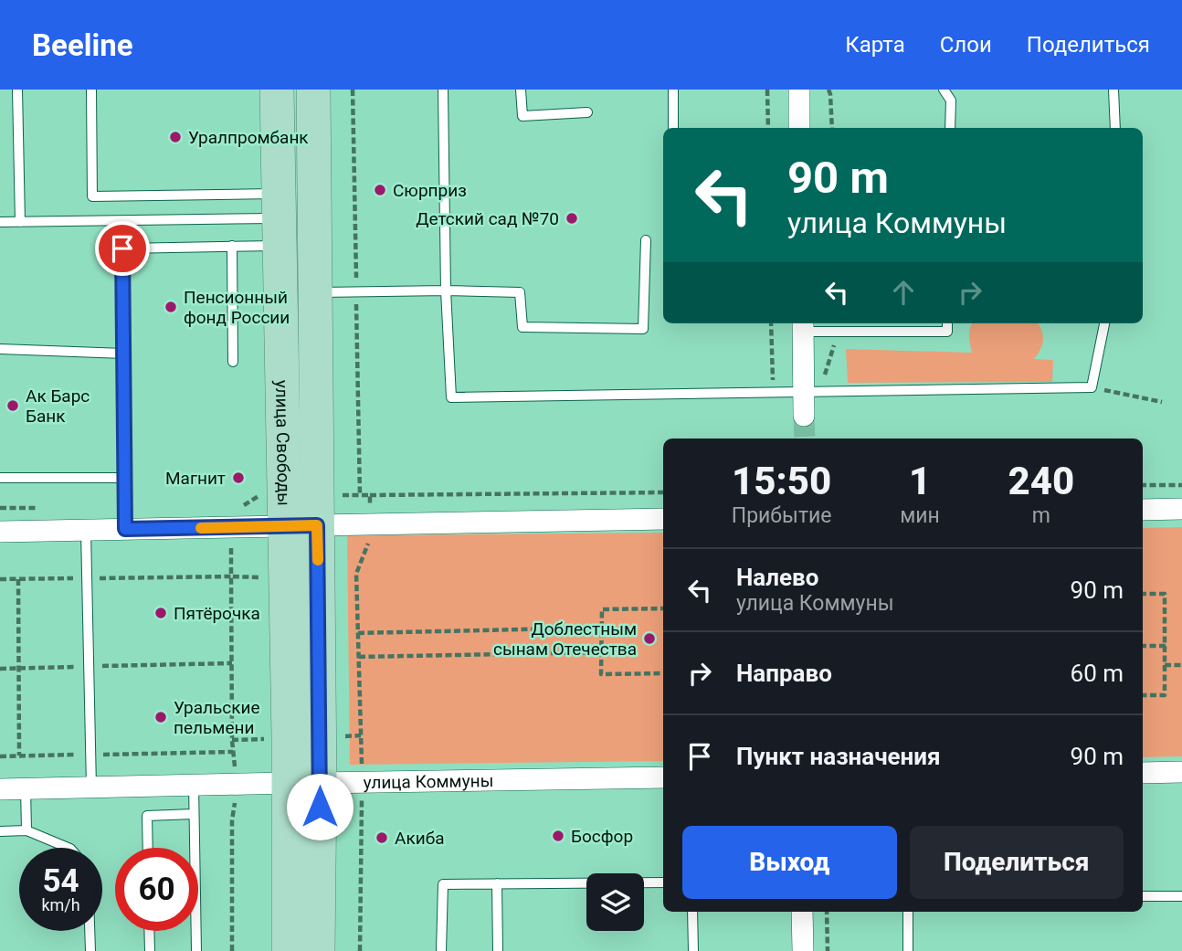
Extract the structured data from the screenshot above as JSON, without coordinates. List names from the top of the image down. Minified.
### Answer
{"streets":{"main road":["улица Свободы"],"street":["улица Коммуны"]},"crossings":[["улица Свободы","улица Коммуны"]],"places":["Уралпромбанк","Сюрприз","Детский сад №70","Пенсионный фонд России","Ак Барс Банк","Магнит","Пятёрочка","Доблестным сынам Отечества","Уральские пельмени","Босфор","Акиба"],"page":{"header":"Beeline","nav":["Карта","Слои","Поделиться"],"turn":["90 m","улица Коммуны"],"eta":["15:50","Прибытие","1","мин","240","m"],"list":[{"name":"Налево","note":"улица Коммуны","value":"90 m"},{"name":"Направо","value":"60 m"},{"name":"Пункт назначения","value":"90 m"}],"buttons":["Выход","Поделиться"],"speed":"54 km/h","limit":"60"}}
